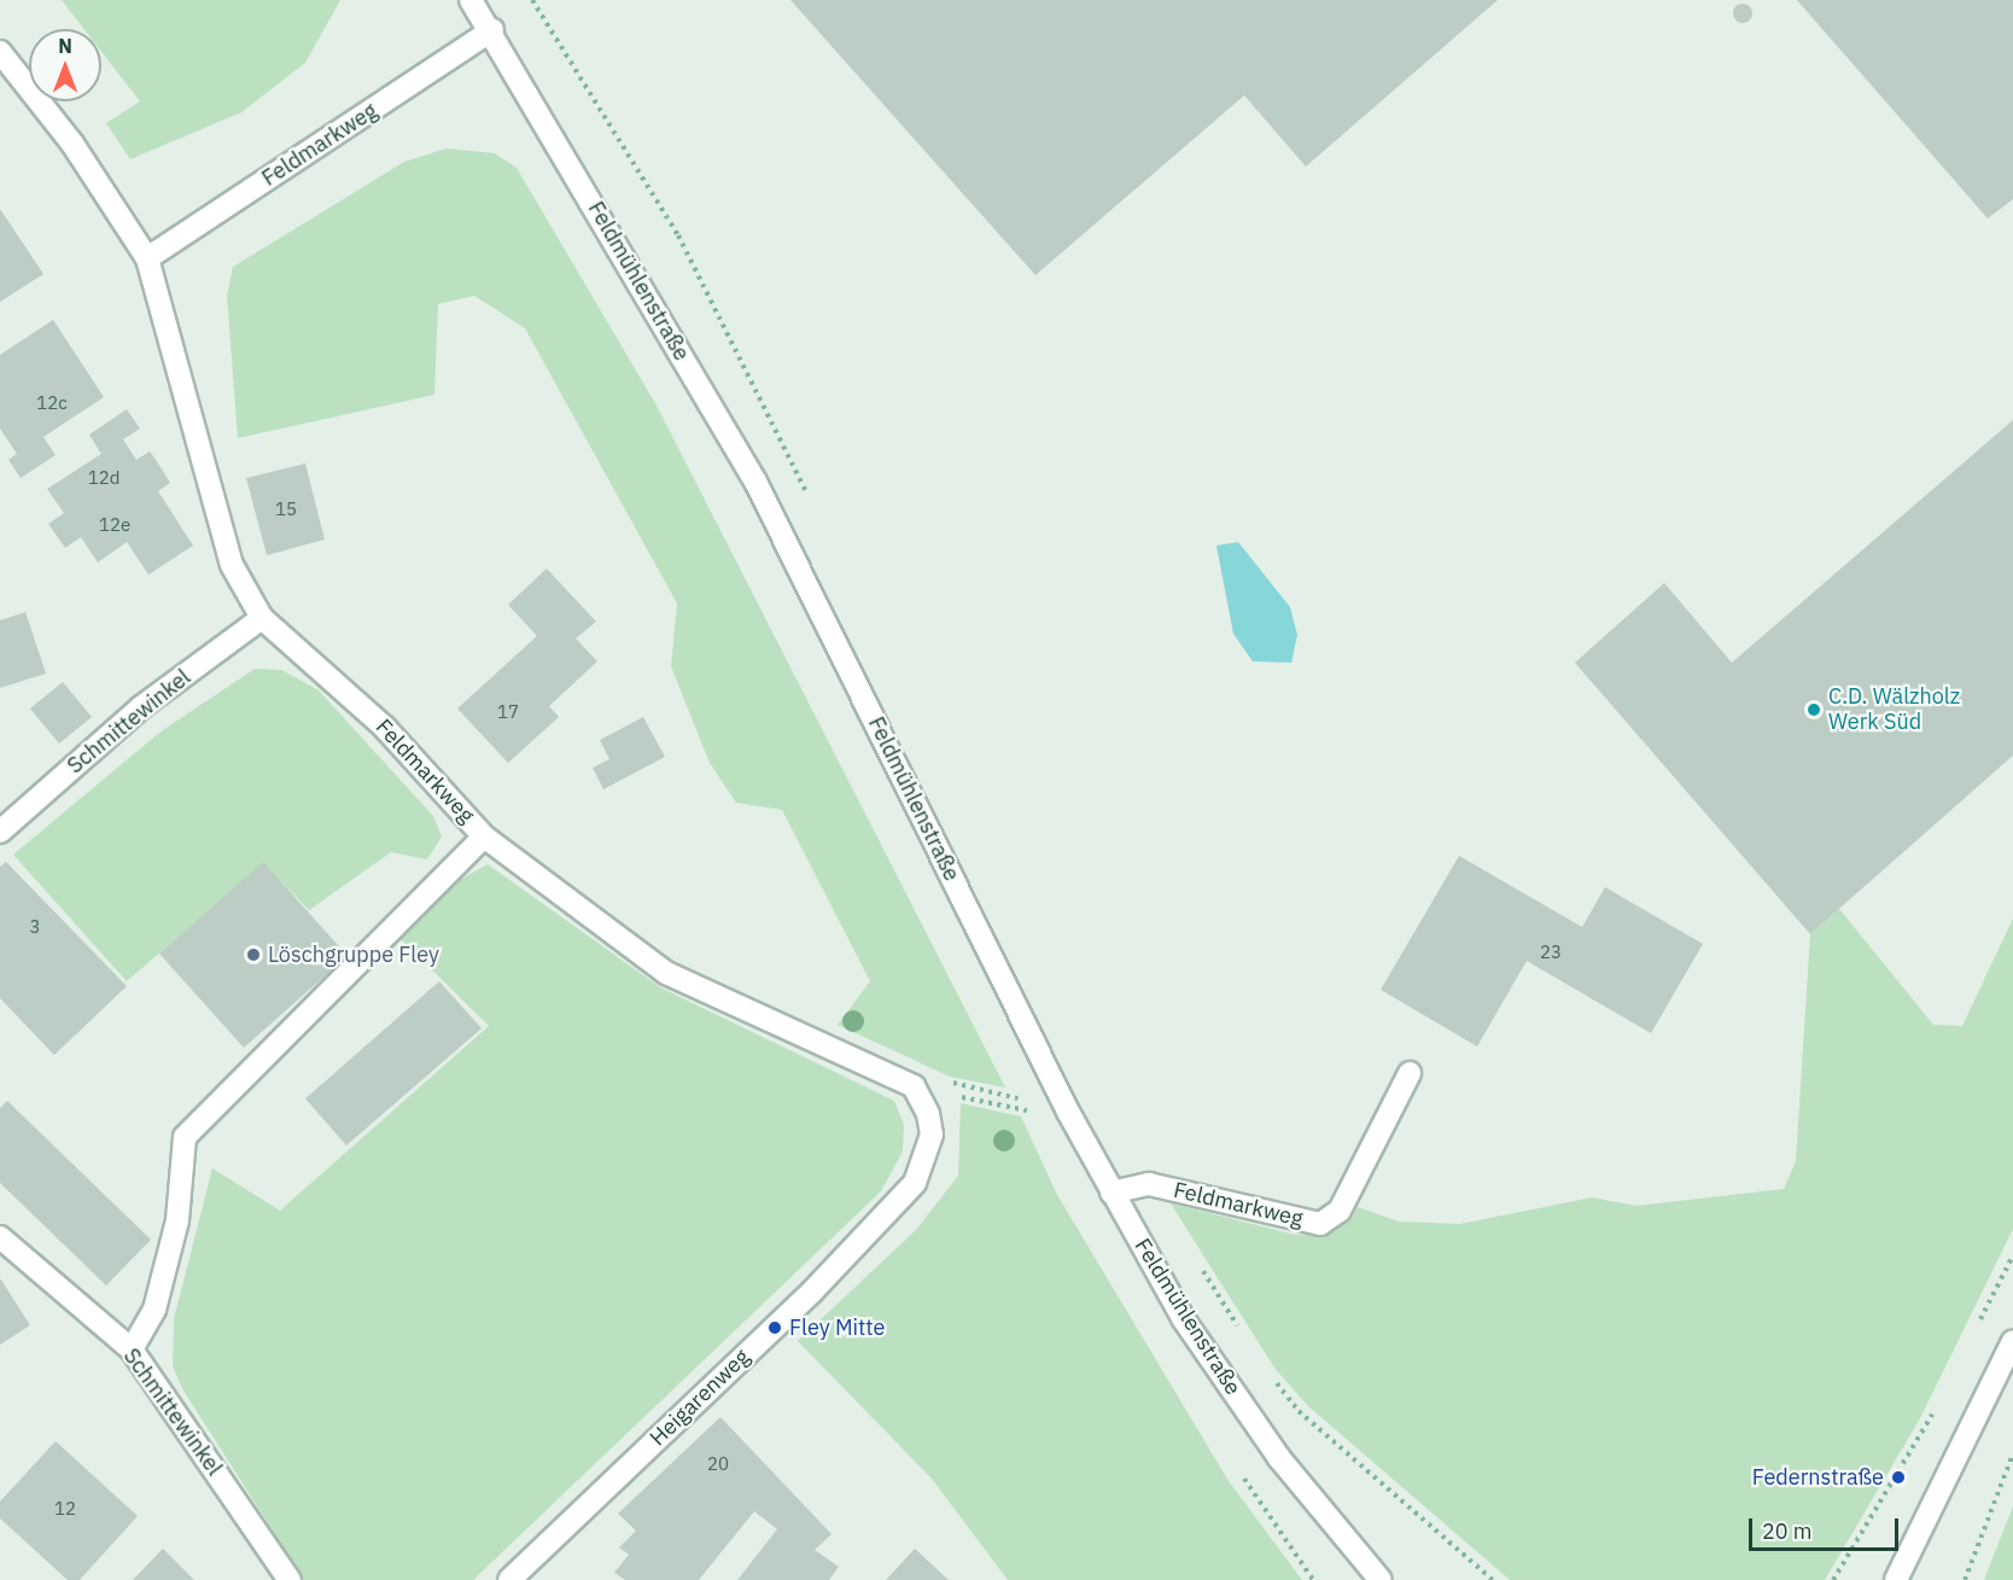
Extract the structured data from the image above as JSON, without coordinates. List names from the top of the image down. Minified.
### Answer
{"streets":{"street":["Feldmarkweg","Feldmühlenstraße","Schmittewinkel","Heigarenweg"]},"crossings":[["Feldmarkweg","Feldmühlenstraße"],["Feldmarkweg","Schmittewinkel"],["Feldmarkweg","Heigarenweg"]],"places":["C.D. Wälzholz Werk Süd","Löschgruppe Fley","Fley Mitte","Federnstraße"],"house_numbers":["12c","12d","15","12e","17","3","23","20","12"],"scale_bar":"20 m","north":"top"}
